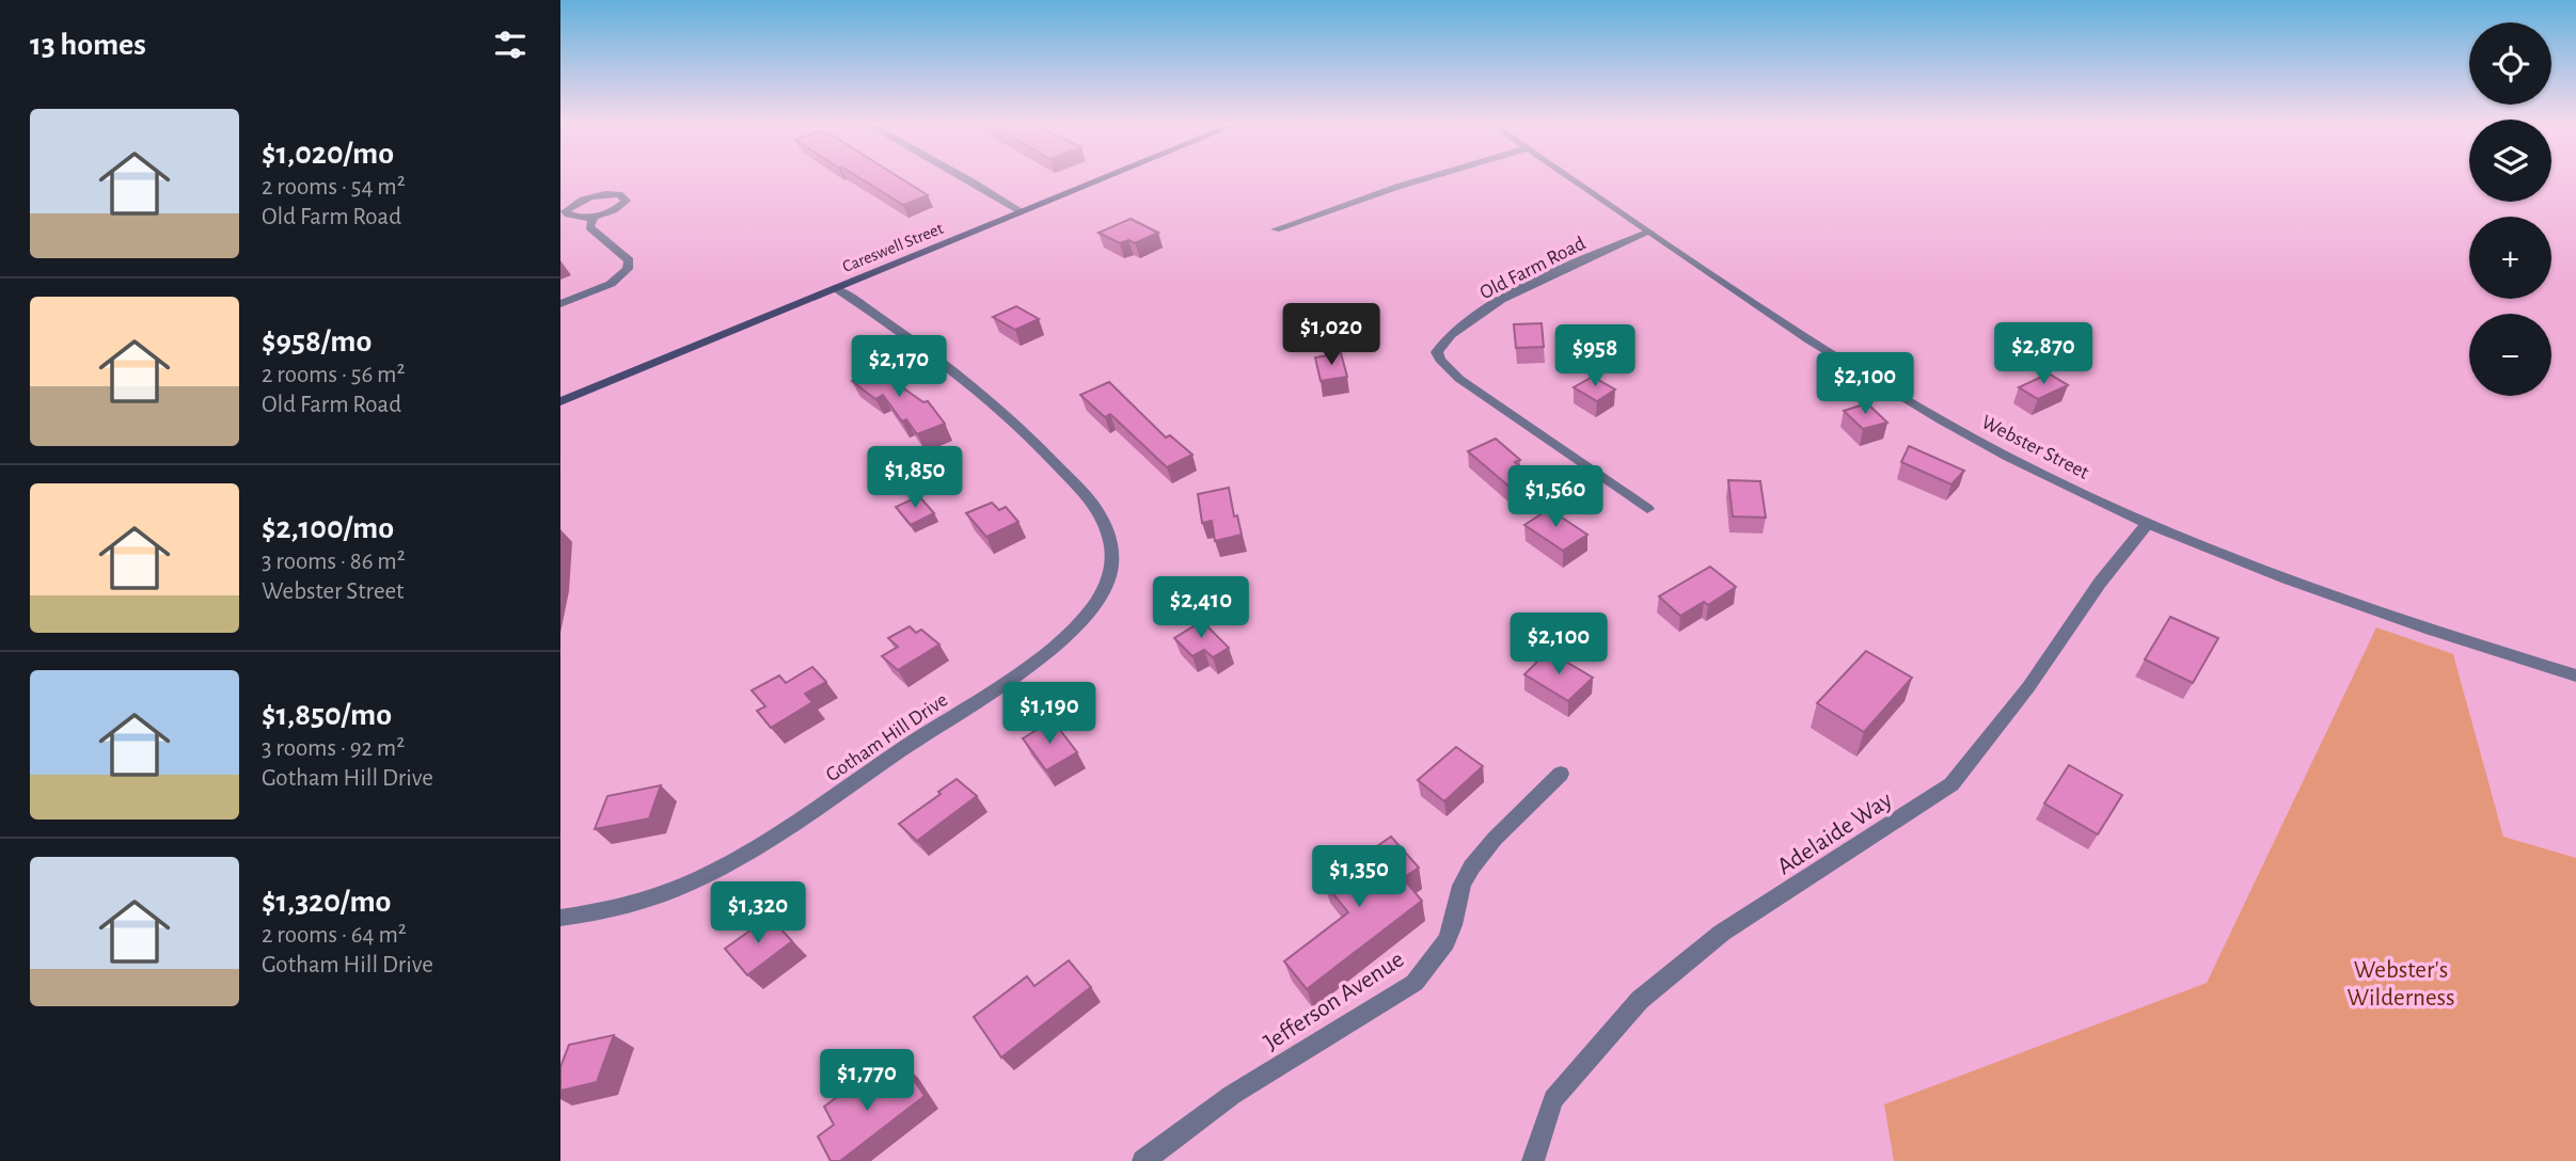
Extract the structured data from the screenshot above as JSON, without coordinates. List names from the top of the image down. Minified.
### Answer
{"streets":{"main road":["Careswell Street"],"street":["Old Farm Road","Webster Street","Gotham Hill Drive","Adelaide Way","Jefferson Avenue"]},"crossings":[["Careswell Street","Gotham Hill Drive"],["Old Farm Road","Webster Street"],["Webster Street","Adelaide Way"]],"parks":["Webster's Wilderness"],"page":{"heading":"13 homes","map_buttons":["+","−"],"list":[{"name":"$1,020/mo","note":"2 rooms · 54 m² · Old Farm Road"},{"name":"$958/mo","note":"2 rooms · 56 m² · Old Farm Road"},{"name":"$2,100/mo","note":"3 rooms · 86 m² · Webster Street"},{"name":"$1,850/mo","note":"3 rooms · 92 m² · Gotham Hill Drive"},{"name":"$1,320/mo","note":"2 rooms · 64 m² · Gotham Hill Drive"}],"price":["$1,020","$2,870","$958","$2,170","$2,100","$1,850","$1,560","$2,410","$2,100","$1,190","$1,350","$1,320","$1,770"]}}
